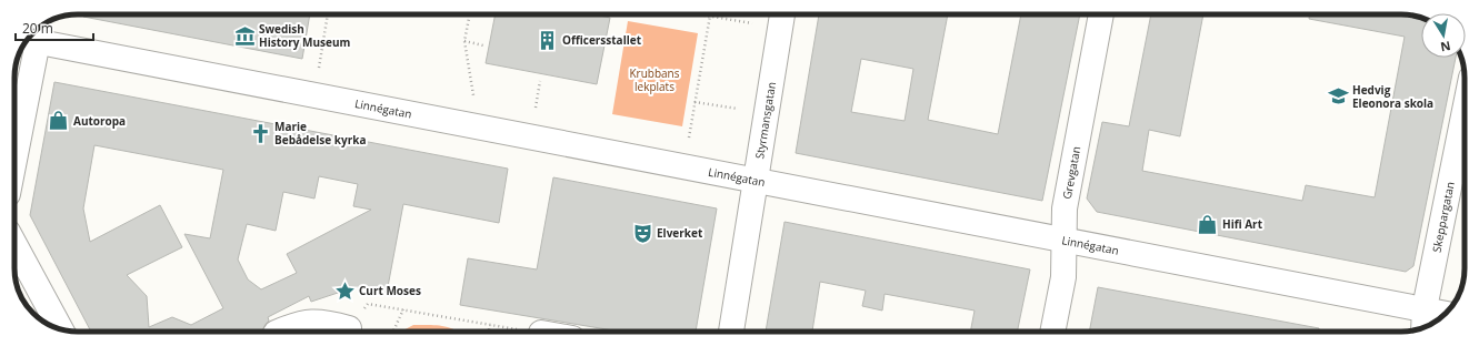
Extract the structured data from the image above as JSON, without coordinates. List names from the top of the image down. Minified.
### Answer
{"streets":{"street":["Linnégatan","Styrmansgatan","Grevgatan","Skeppargatan"]},"crossings":[["Linnégatan","Styrmansgatan"],["Linnégatan","Grevgatan"],["Linnégatan","Skeppargatan"]],"parks":["Krubbans lekplats"],"places":{"museum":["Swedish History Museum"],"building":["Officersstallet"],"school or university":["Hedvig Eleonora skola"],"shop":["Autoropa","Hifi Art"],"church":["Marie Bebådelse kyrka"],"theatre":["Elverket"],"place":["Curt Moses"]},"scale_bar":"20 m","north":"bottom"}
